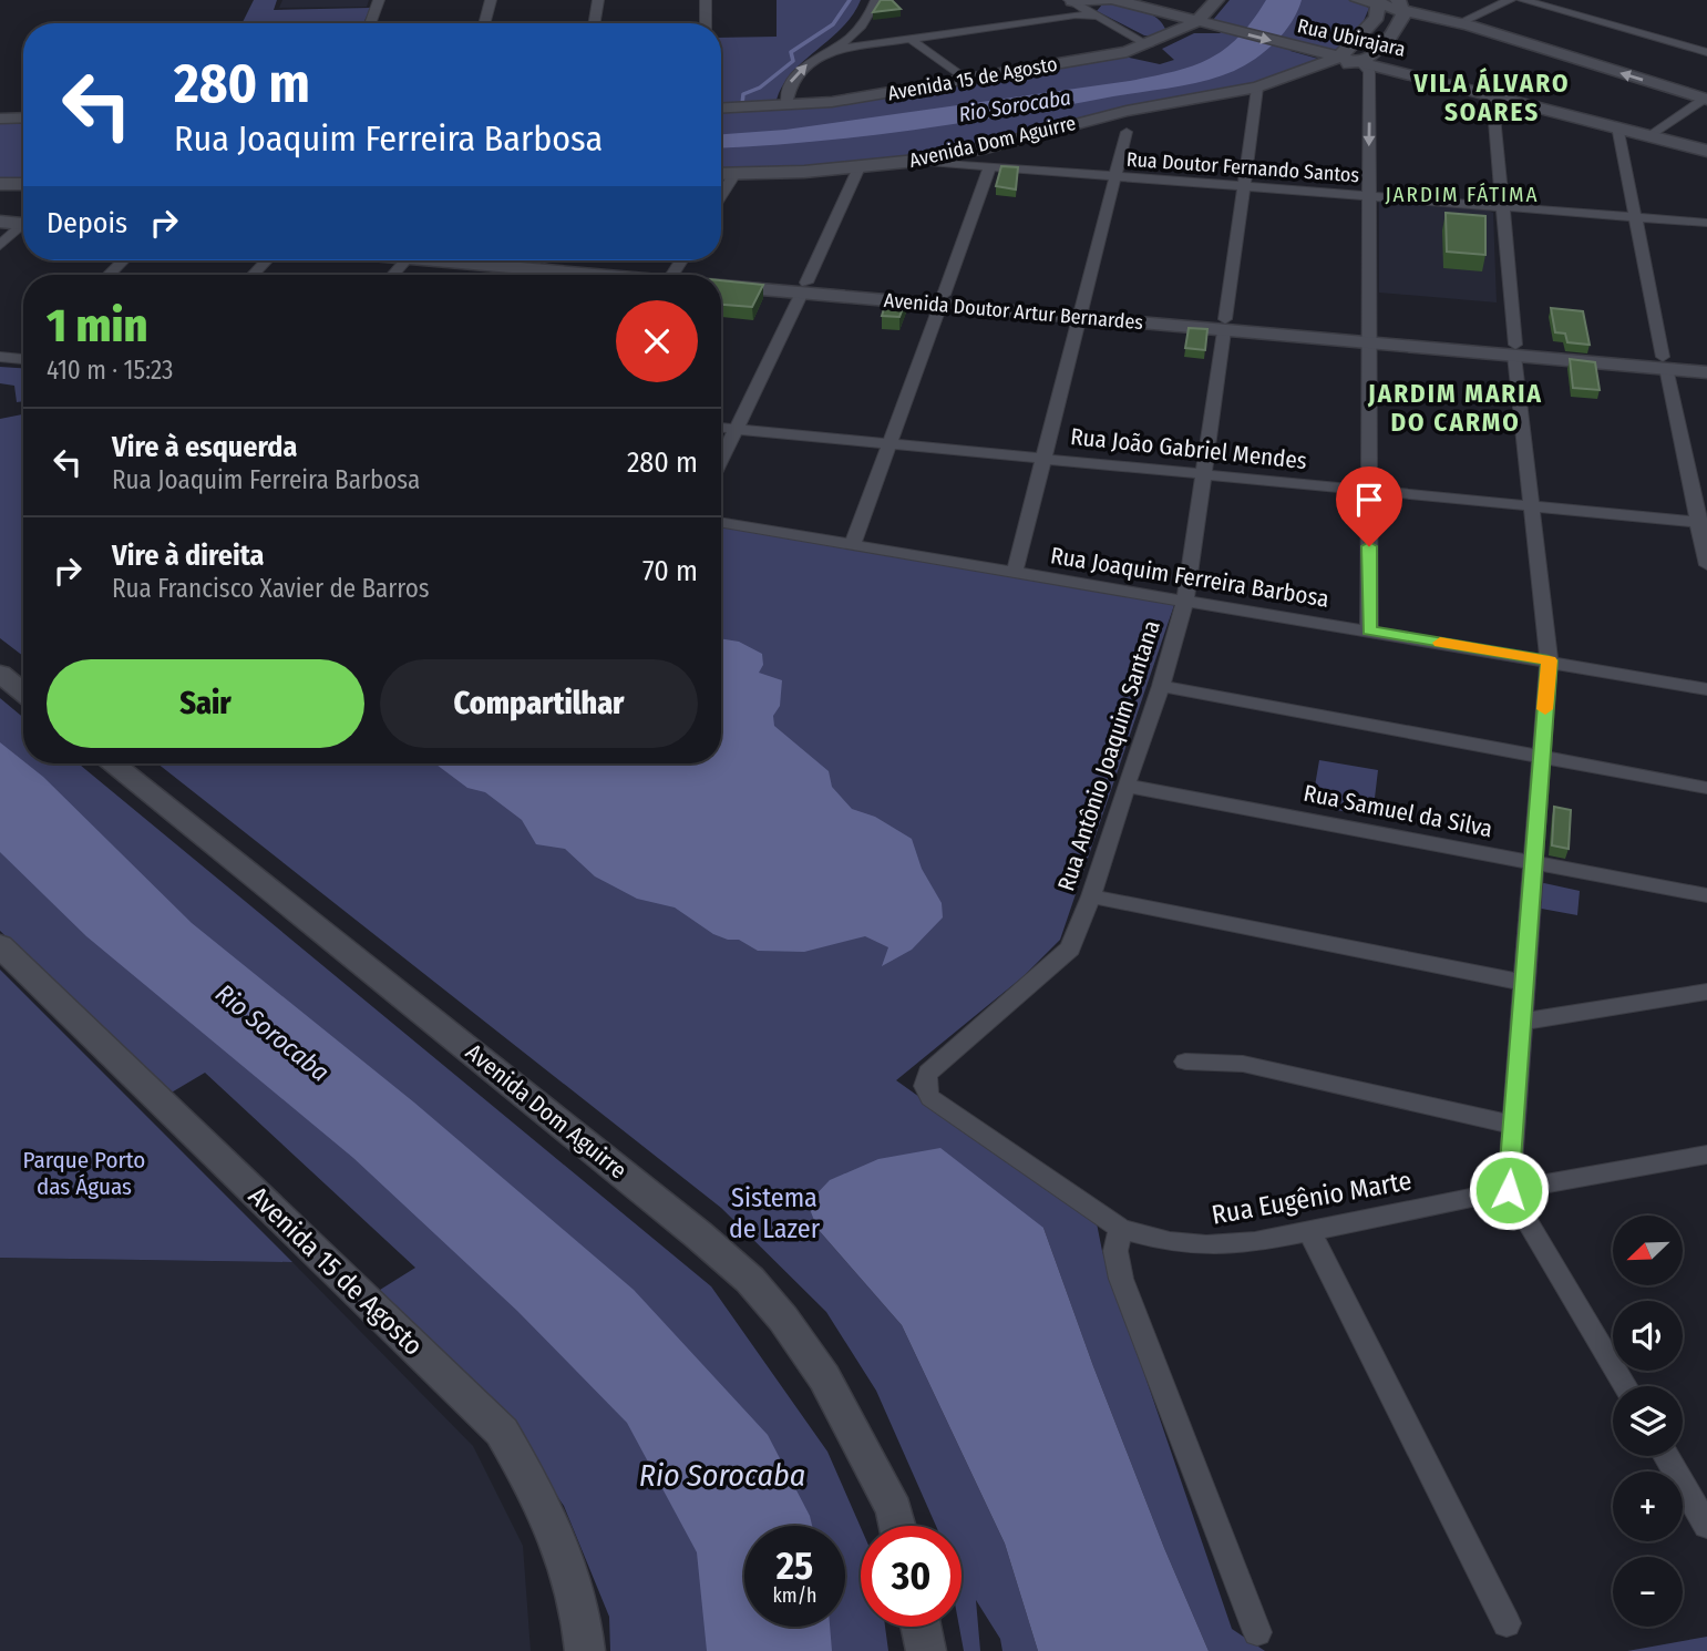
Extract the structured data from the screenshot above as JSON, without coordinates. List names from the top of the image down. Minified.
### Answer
{"streets":{"main road":["Rua Ubirajara","Avenida 15 de Agosto","Avenida Dom Aguirre","Avenida Doutor Artur Bernardes"],"street":["Rua Doutor Fernando Santos","Rua João Gabriel Mendes","Rua Joaquim Ferreira Barbosa","Rua Antônio Joaquim Santana","Rua Samuel da Silva","Rua Eugênio Marte"]},"crossings":[["Rua Ubirajara","Avenida 15 de Agosto"],["Rua Ubirajara","Avenida Dom Aguirre"],["Avenida Dom Aguirre","Rua Doutor Fernando Santos"],["Avenida Dom Aguirre","Rua Antônio Joaquim Santana"],["Rua Doutor Fernando Santos","Rua Antônio Joaquim Santana"],["Avenida Doutor Artur Bernardes","Rua Antônio Joaquim Santana"],["Rua João Gabriel Mendes","Rua Antônio Joaquim Santana"],["Rua Joaquim Ferreira Barbosa","Rua Antônio Joaquim Santana"],["Rua Antônio Joaquim Santana","Rua Samuel da Silva"],["Rua Antônio Joaquim Santana","Rua Eugênio Marte"]],"districts":["VILA ÁLVARO SOARES","JARDIM FÁTIMA","JARDIM MARIA DO CARMO"],"water":["Rio Sorocaba"],"parks":["Parque Porto das Águas","Sistema de Lazer"],"north":"bottom left","page":{"turn":["280 m","Rua Joaquim Ferreira Barbosa"],"then":"Depois","heading":["1 min","410 m · 15:23"],"list":[{"name":"Vire à esquerda","note":"Rua Joaquim Ferreira Barbosa","value":"280 m"},{"name":"Vire à direita","note":"Rua Francisco Xavier de Barros","value":"70 m"}],"buttons":["Sair","Compartilhar"],"map_buttons":["+","−"],"speed":"25 km/h","limit":"30"}}
